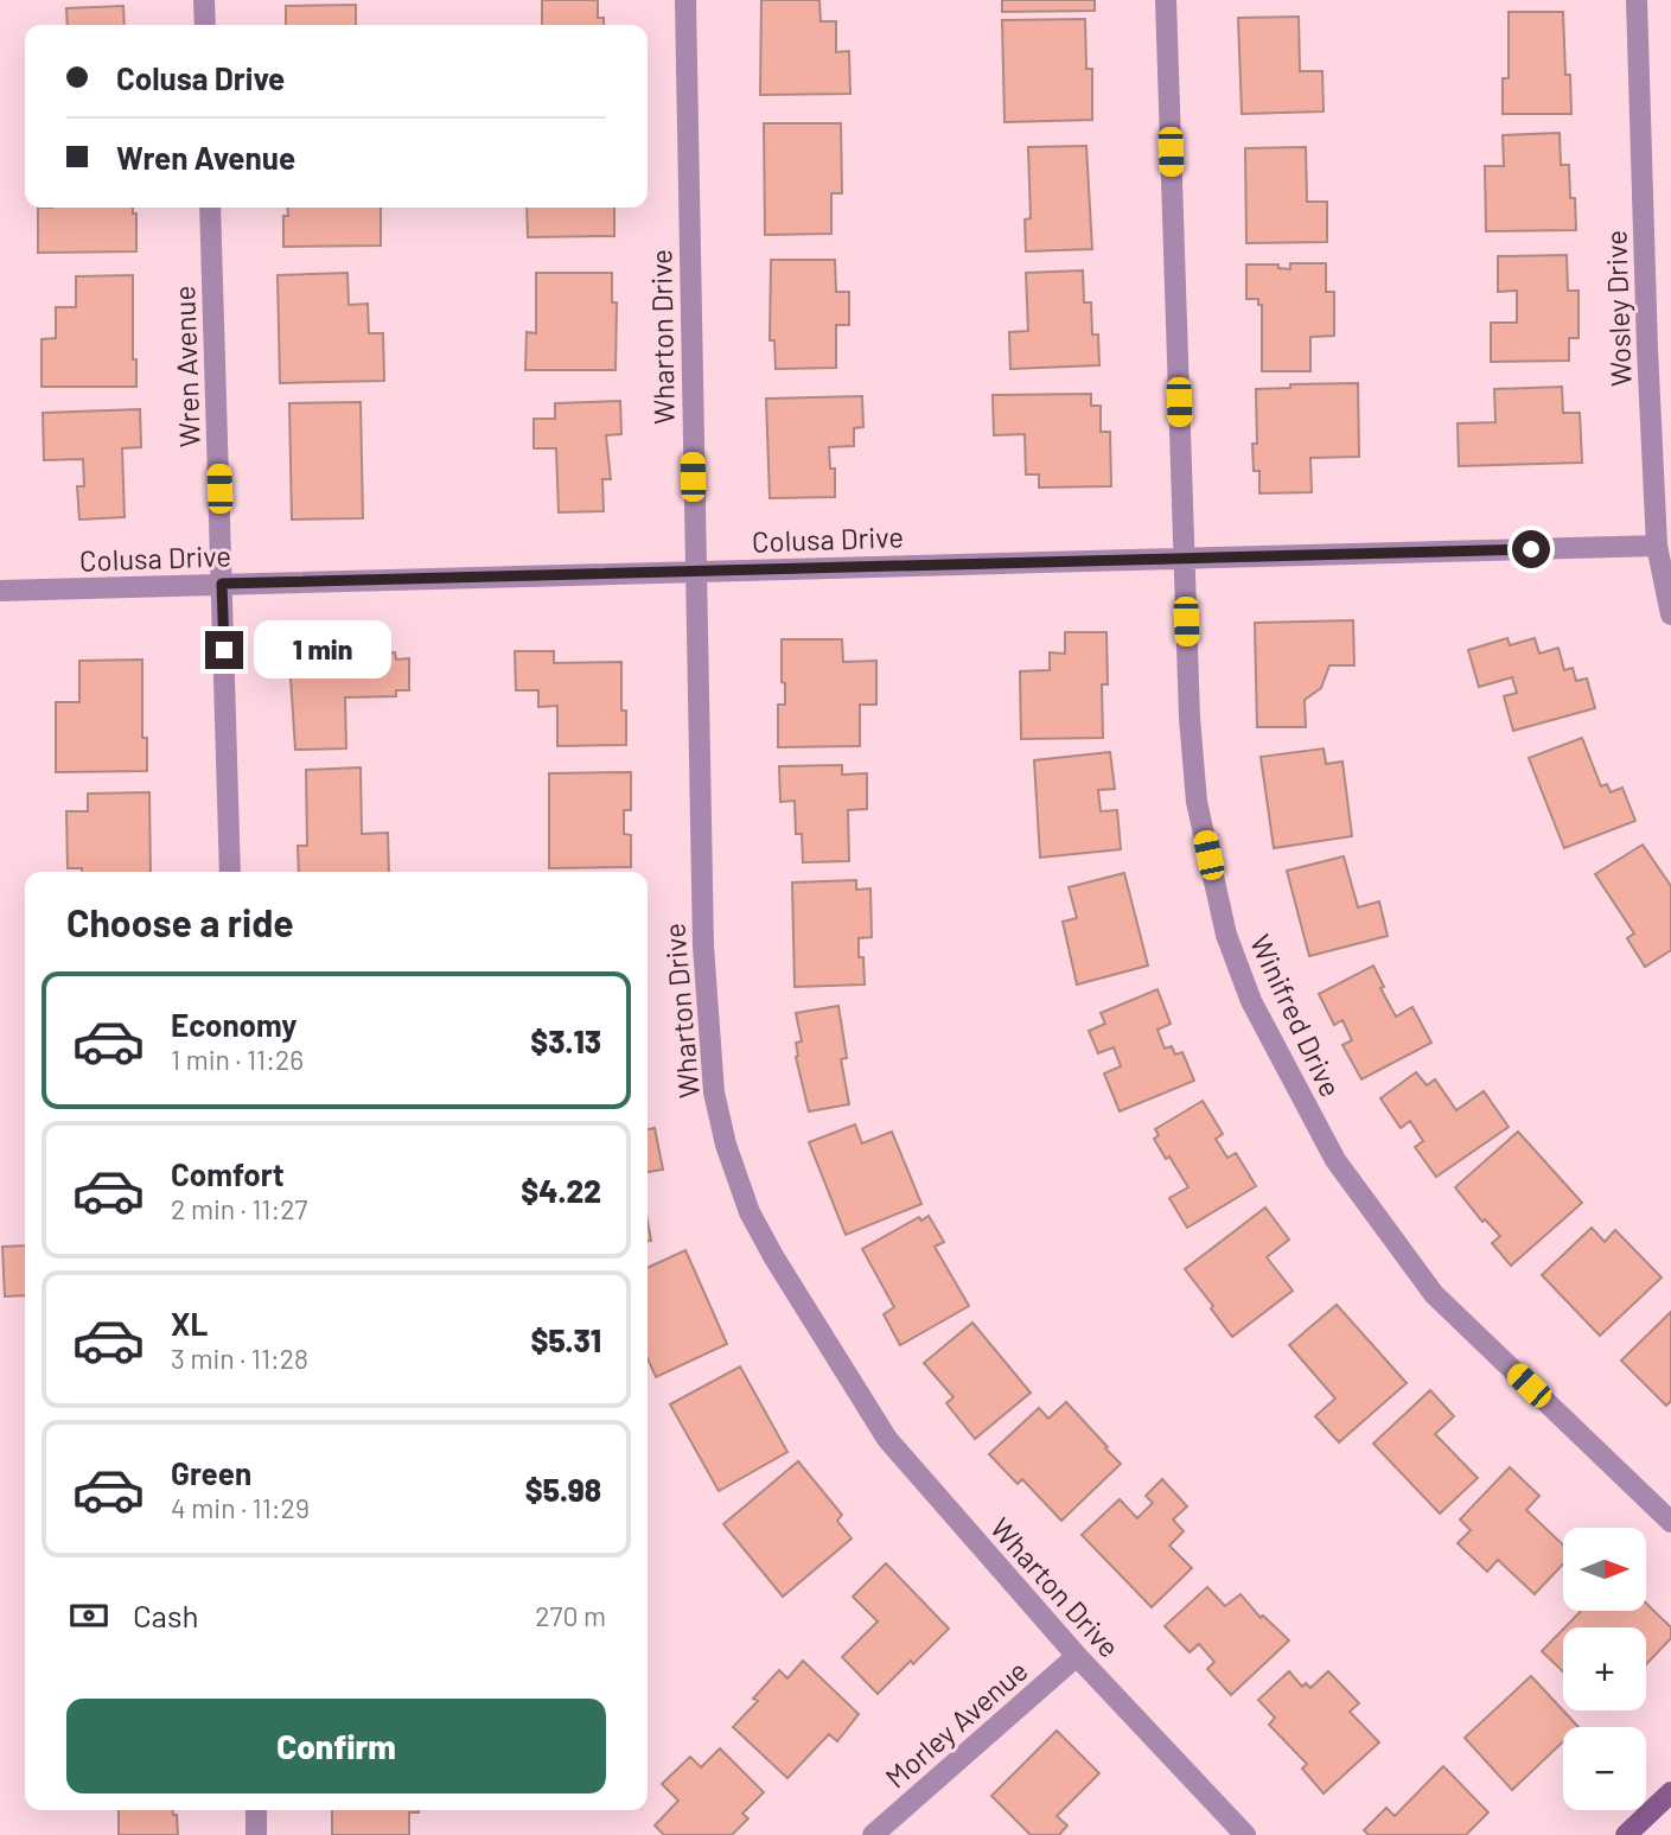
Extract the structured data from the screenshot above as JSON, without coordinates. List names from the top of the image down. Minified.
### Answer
{"streets":{"street":["Wosley Drive","Wharton Drive","Wren Avenue","Colusa Drive","Winifred Drive","Morley Avenue"]},"crossings":[["Wosley Drive","Colusa Drive"],["Wharton Drive","Colusa Drive"],["Wharton Drive","Morley Avenue"],["Wren Avenue","Colusa Drive"],["Colusa Drive","Winifred Drive"]],"north":"right","page":{"banner":["Colusa Drive","Wren Avenue"],"bubble":"1 min","heading":"Choose a ride","list":[{"name":"Economy","note":"1 min · 11:26","value":"$3.13"},{"name":"Comfort","note":"2 min · 11:27","value":"$4.22"},{"name":"XL","note":"3 min · 11:28","value":"$5.31"},{"name":"Green","note":"4 min · 11:29","value":"$5.98"}],"map_buttons":["+","−"],"pay":["Cash","270 m"],"buttons":"Confirm"}}
